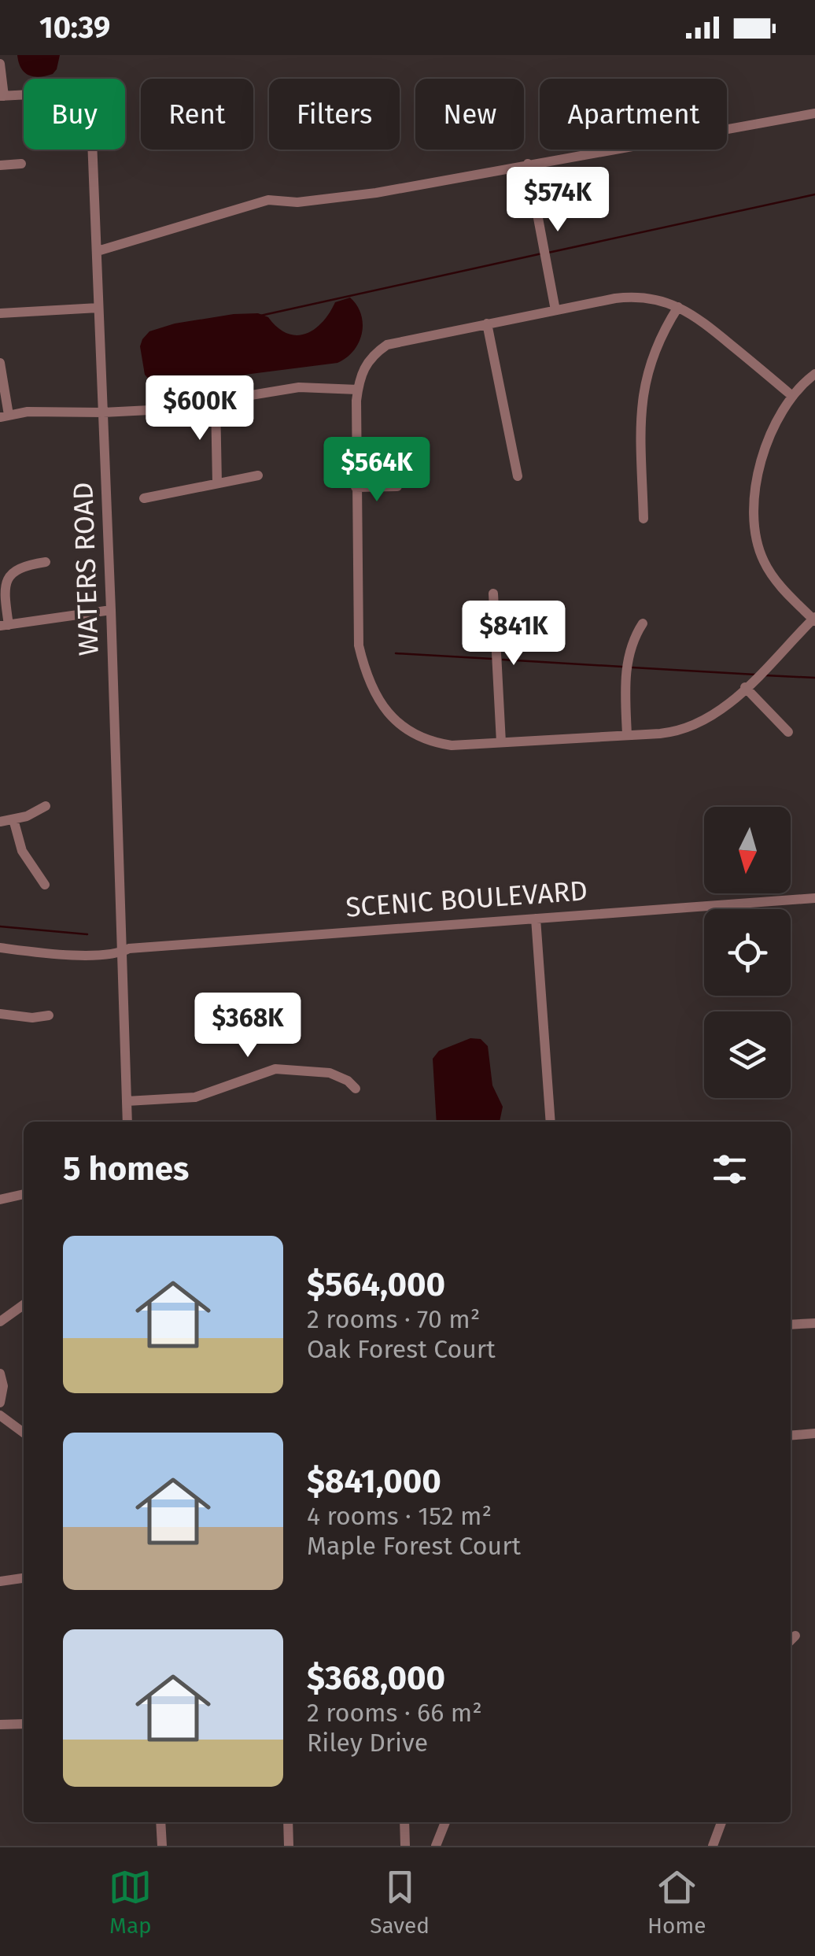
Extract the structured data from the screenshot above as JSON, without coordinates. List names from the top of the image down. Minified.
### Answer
{"streets":{"street":["WATERS ROAD","SCENIC BOULEVARD"]},"crossings":[["WATERS ROAD","SCENIC BOULEVARD"]],"north":"bottom","page":{"status":"10:39","chip":["Buy","Rent","Filters","New","Apartment"],"price":["$574K","$600K","$564K","$841K","$368K"],"heading":"5 homes","list":[{"name":"$564,000","note":"2 rooms · 70 m² · Oak Forest Court"},{"name":"$841,000","note":"4 rooms · 152 m² · Maple Forest Court"},{"name":"$368,000","note":"2 rooms · 66 m² · Riley Drive"}],"tabs":["Map","Saved","Home"]}}
